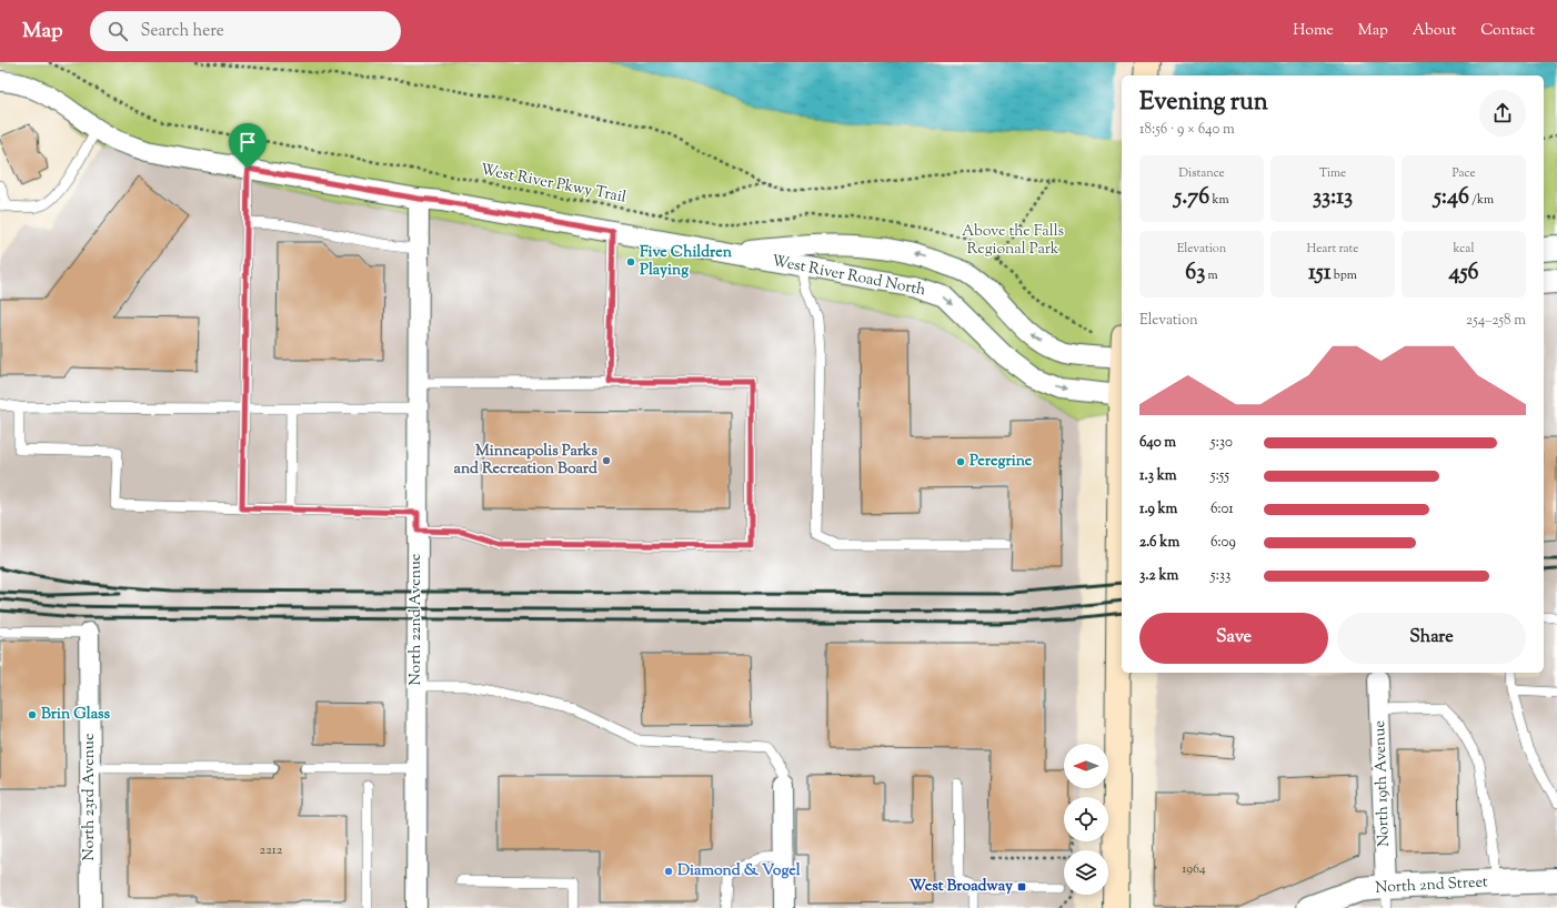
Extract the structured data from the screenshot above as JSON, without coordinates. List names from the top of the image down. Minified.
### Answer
{"streets":{"street":["West River Road North","North 22nd Avenue","North 19th Avenue","North 23rd Avenue","North 2nd Street"],"path":["West River Pkwy Trail"]},"crossings":[["West River Road North","North 22nd Avenue"],["North 19th Avenue","North 2nd Street"]],"parks":["Above the Falls Regional Park"],"places":{"other":["Five Children Playing","Minneapolis Parks and Recreation Board","Peregrine","Brin Glass","Diamond & Vogel"],"transit":["West Broadway"]},"house_numbers":["2212","1964"],"north":"left","page":{"header":"Map","search":"Search here","nav":["Home","Map","About","Contact"],"heading":["Evening run","18:56 · 9 × 640 m"],"stats":[["Distance","5.76 km"],["Time","33:13"],["Pace","5:46 /km"],["Elevation","63 m"],["Heart rate","151 bpm"],["kcal","456"]],"chart":["Elevation","254–258 m"],"list":[{"name":"640 m","note":"5:30"},{"name":"1.3 km","note":"5:55"},{"name":"1.9 km","note":"6:01"},{"name":"2.6 km","note":"6:09"},{"name":"3.2 km","note":"5:33"}],"buttons":["Save","Share"]}}
